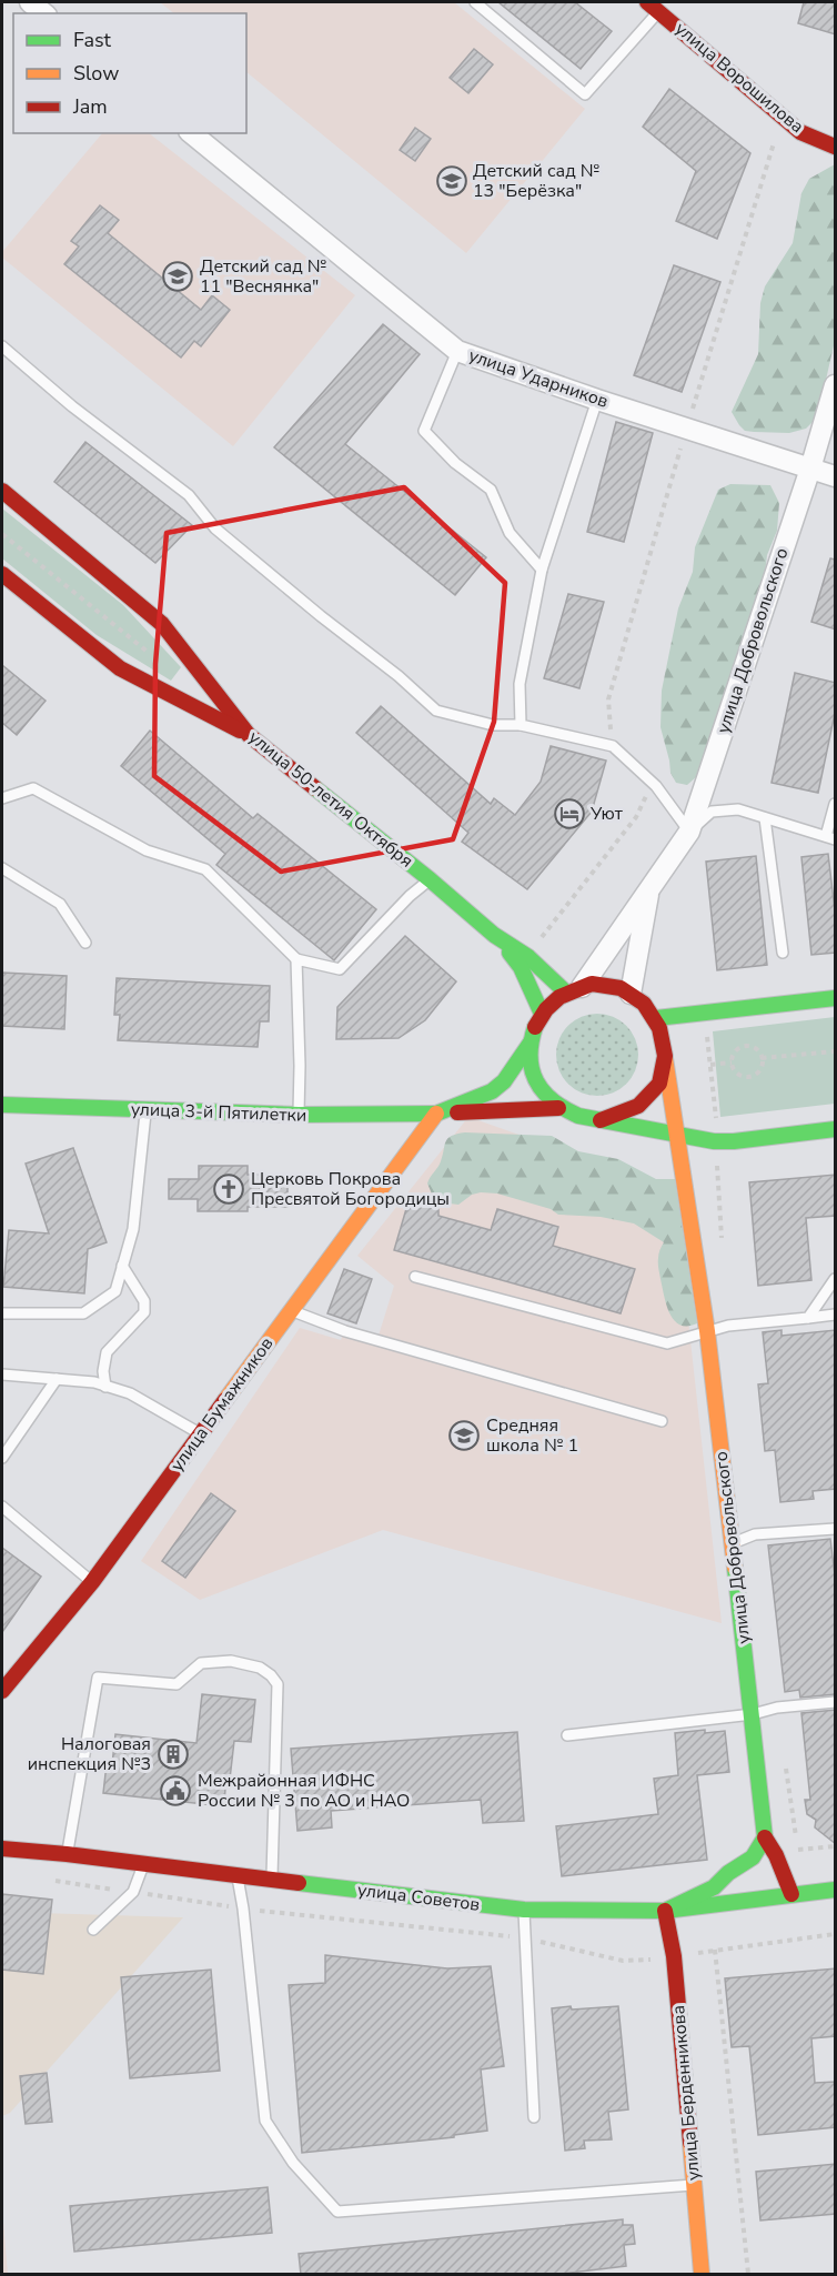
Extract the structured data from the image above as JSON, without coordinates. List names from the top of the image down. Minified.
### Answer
{"streets":{"main road":["улица Ворошилова","улица Добровольского","улица 50-летия Октября","улица 3-й Пятилетки","улица Бумажников","улица Советов","улица Берденникова"],"street":["улица Ударников"]},"crossings":[["улица Ударников","улица Добровольского"],["улица Добровольского","улица 3-й Пятилетки"],["улица 3-й Пятилетки","улица Бумажников"],["улица Советов","улица Берденникова"]],"places":{"school or university":["Детский сад № 13 \"Берёзка\"","Детский сад № 11 \"Веснянка\"","Средняя школа № 1"],"hotel":["Уют"],"church":["Церковь Покрова Пресвятой Богородицы"],"building":["Налоговая инспекция №3"],"public building":["Межрайонная ИФНС России № 3 по АО и НАО"]},"legend":["Fast","Slow","Jam"]}
